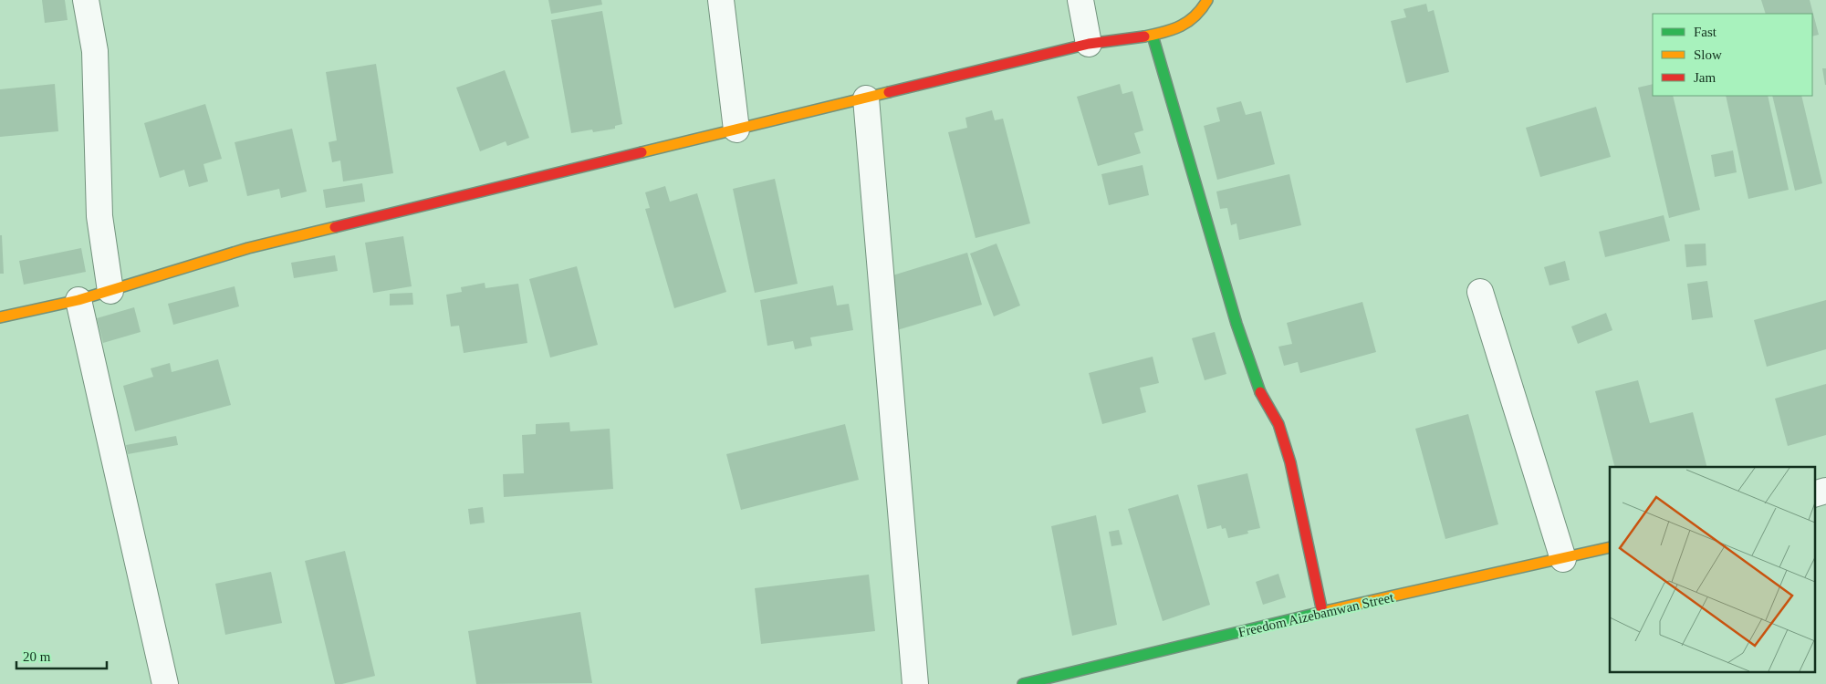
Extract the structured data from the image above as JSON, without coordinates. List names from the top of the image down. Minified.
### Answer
{"streets":{"street":["Freedom Aizebamwan Street"]},"legend":["Fast","Slow","Jam"],"scale_bar":"20 m"}
